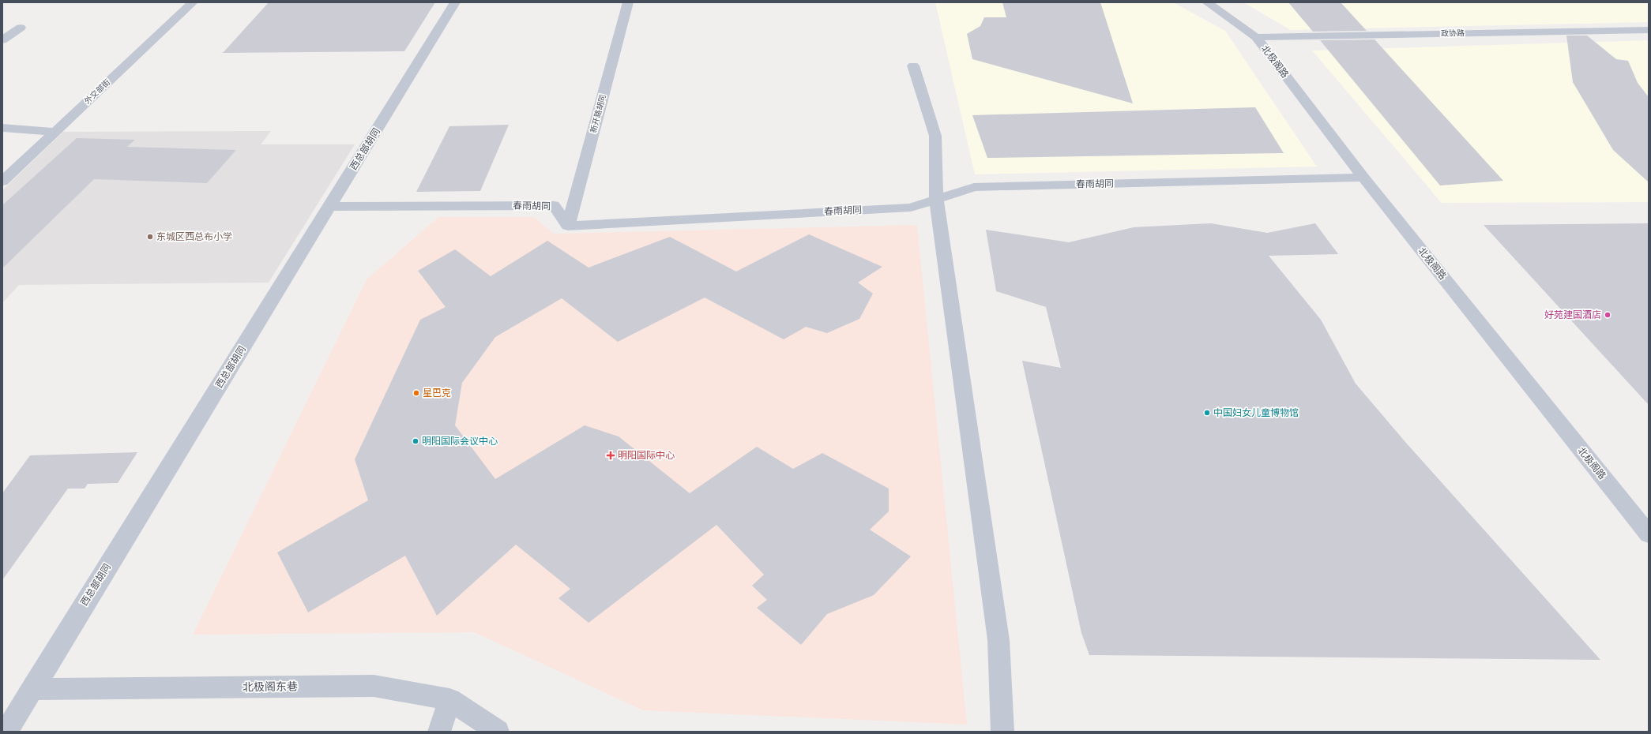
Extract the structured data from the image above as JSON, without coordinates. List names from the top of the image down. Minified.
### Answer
{"streets":{"street":["政协路","北极阁路","外交部街","新开路胡同","西总部胡同","春雨胡同","北极阁东巷"]},"crossings":[["政协路","北极阁路"],["北极阁路","春雨胡同"],["新开路胡同","春雨胡同"],["西总部胡同","春雨胡同"],["西总部胡同","北极阁东巷"]],"places":{"other":["东城区西总布小学","好苑建国酒店","星巴克","中国妇女儿童博物馆","明阳国际会议中心"],"health":["明阳国际中心"]}}
